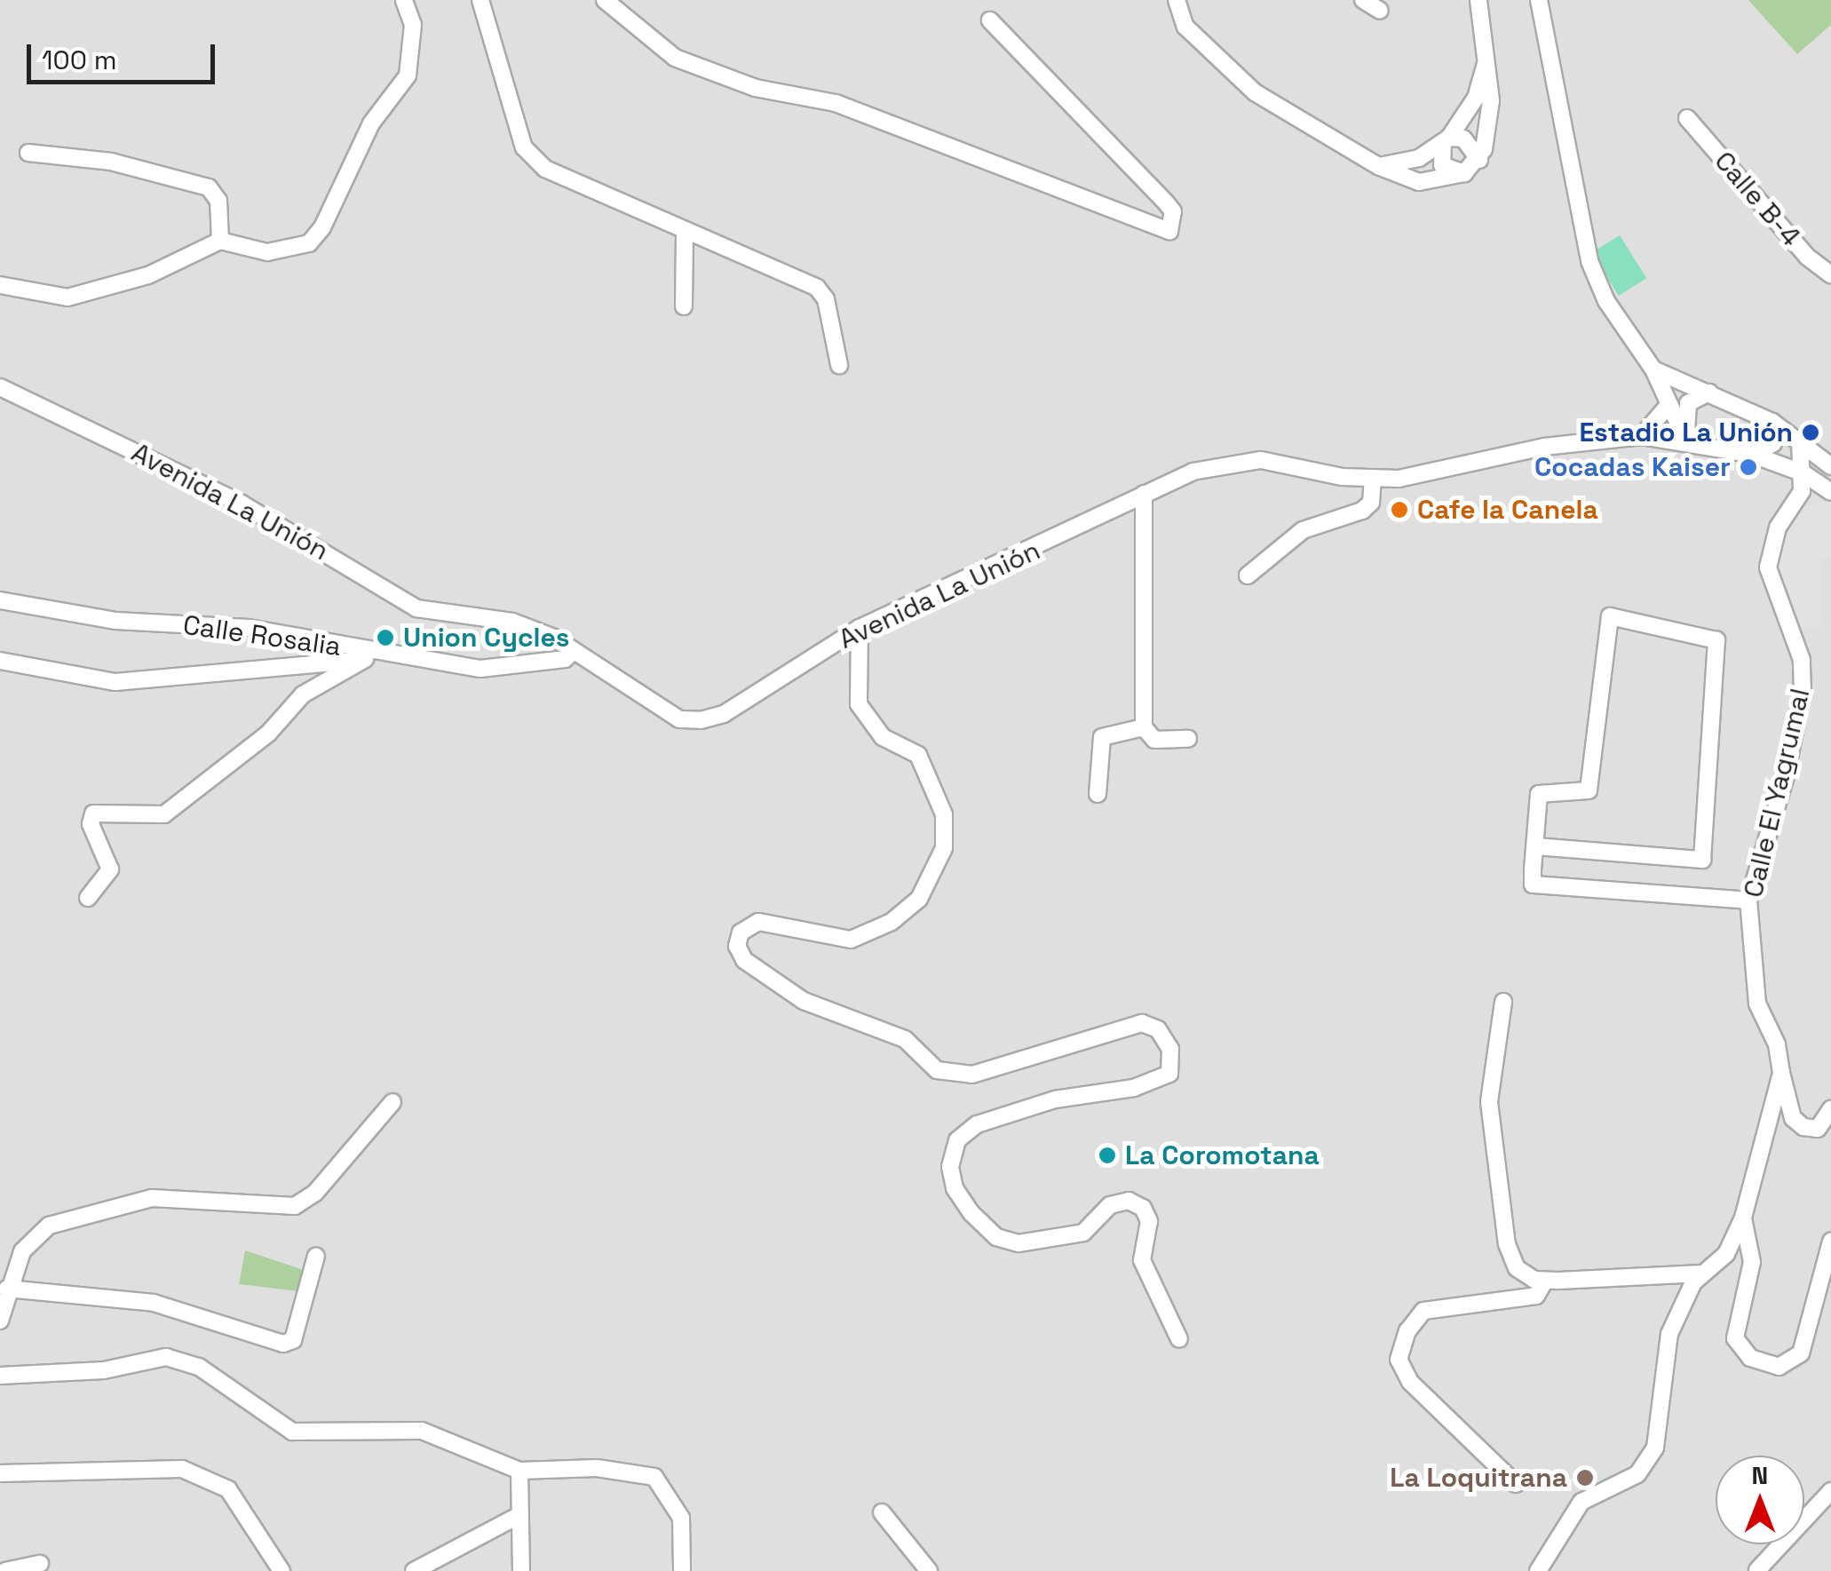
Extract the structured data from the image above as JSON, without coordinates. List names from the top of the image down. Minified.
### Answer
{"streets":{"street":["Calle B-4","Avenida La Unión","Calle Rosalia","Calle El Yagrumal"]},"crossings":[["Avenida La Unión","Calle Rosalia"],["Avenida La Unión","Calle El Yagrumal"]],"places":["Estadio La Unión","Cocadas Kaiser","Cafe la Canela","Union Cycles","La Coromotana","La Loquitrana"],"scale_bar":"100 m","north":"top"}
